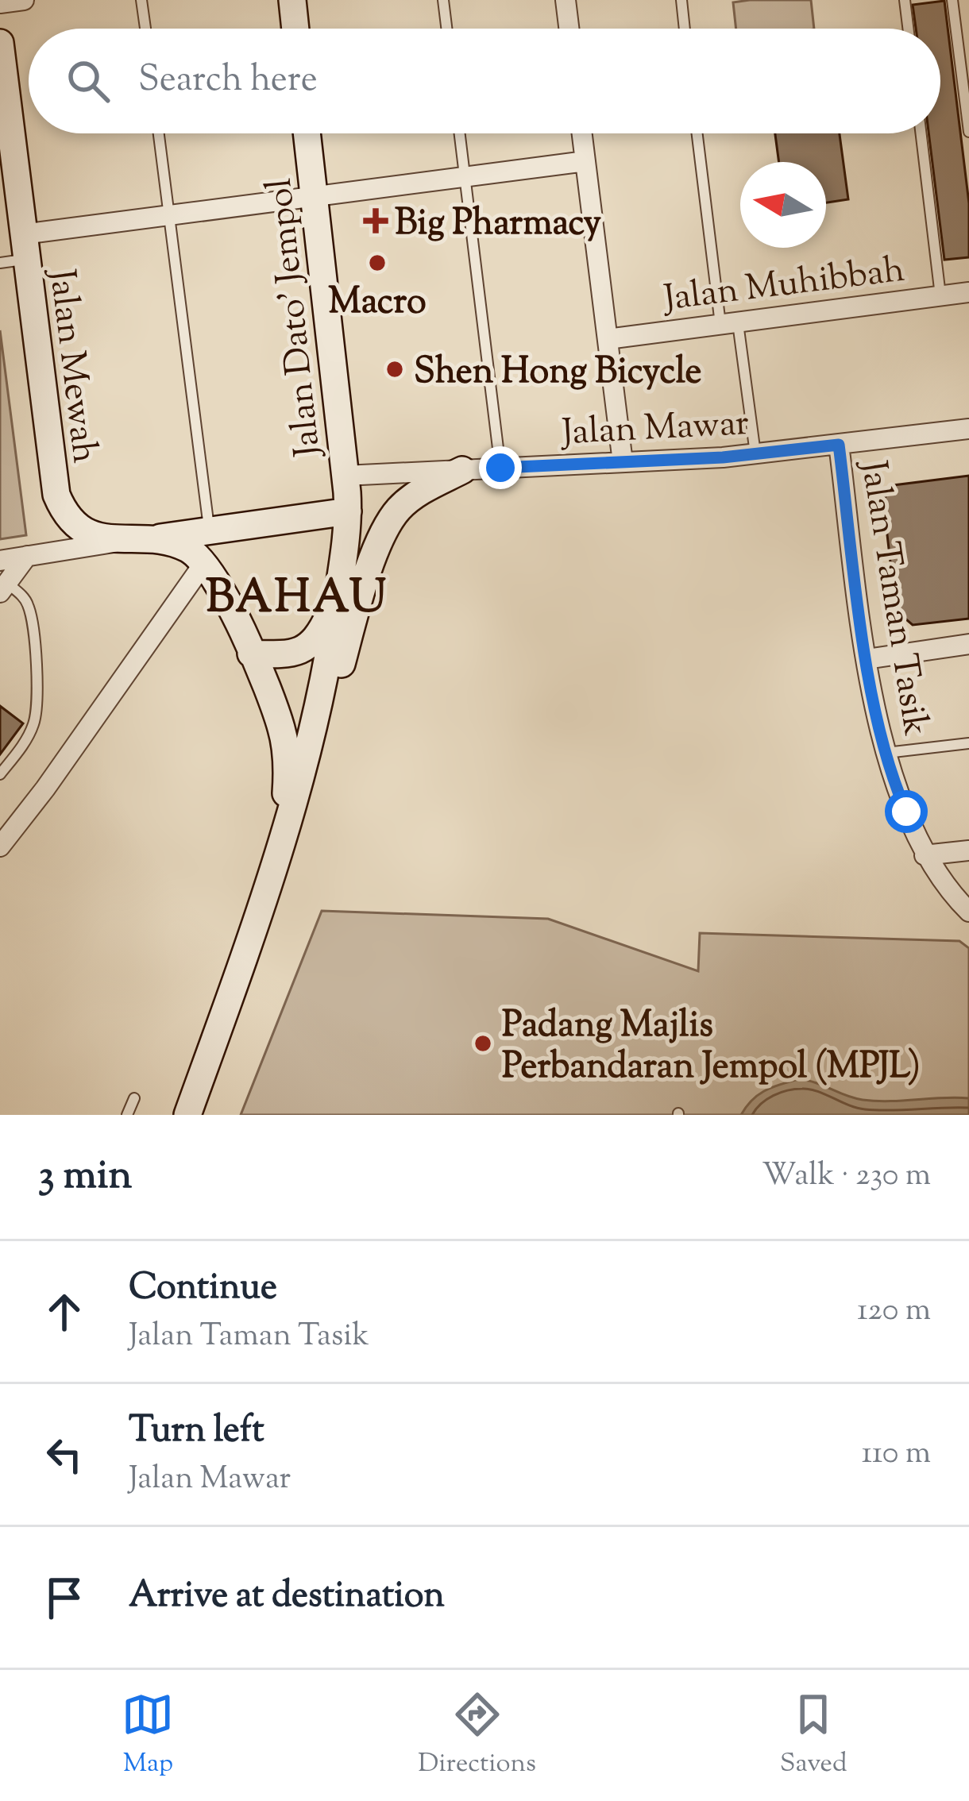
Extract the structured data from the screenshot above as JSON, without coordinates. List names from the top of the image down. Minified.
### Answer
{"streets":{"main road":["Jalan Dato' Jempol","Jalan Mewah"],"street":["Jalan Muhibbah","Jalan Mawar","Jalan Taman Tasik"]},"crossings":[["Jalan Dato' Jempol","Jalan Mawar"],["Jalan Mawar","Jalan Taman Tasik"]],"districts":["BAHAU"],"places":{"health":["Big Pharmacy"],"other":["Macro","Shen Hong Bicycle","Padang Majlis Perbandaran Jempol (MPJL)"]},"north":"left","page":{"search":"Search here","heading":["3 min","Walk · 230 m"],"list":[["Continue","Jalan Taman Tasik","120 m"],["Turn left","Jalan Mawar","110 m"],"Arrive at destination"],"nav":["Map","Directions","Saved"]}}
